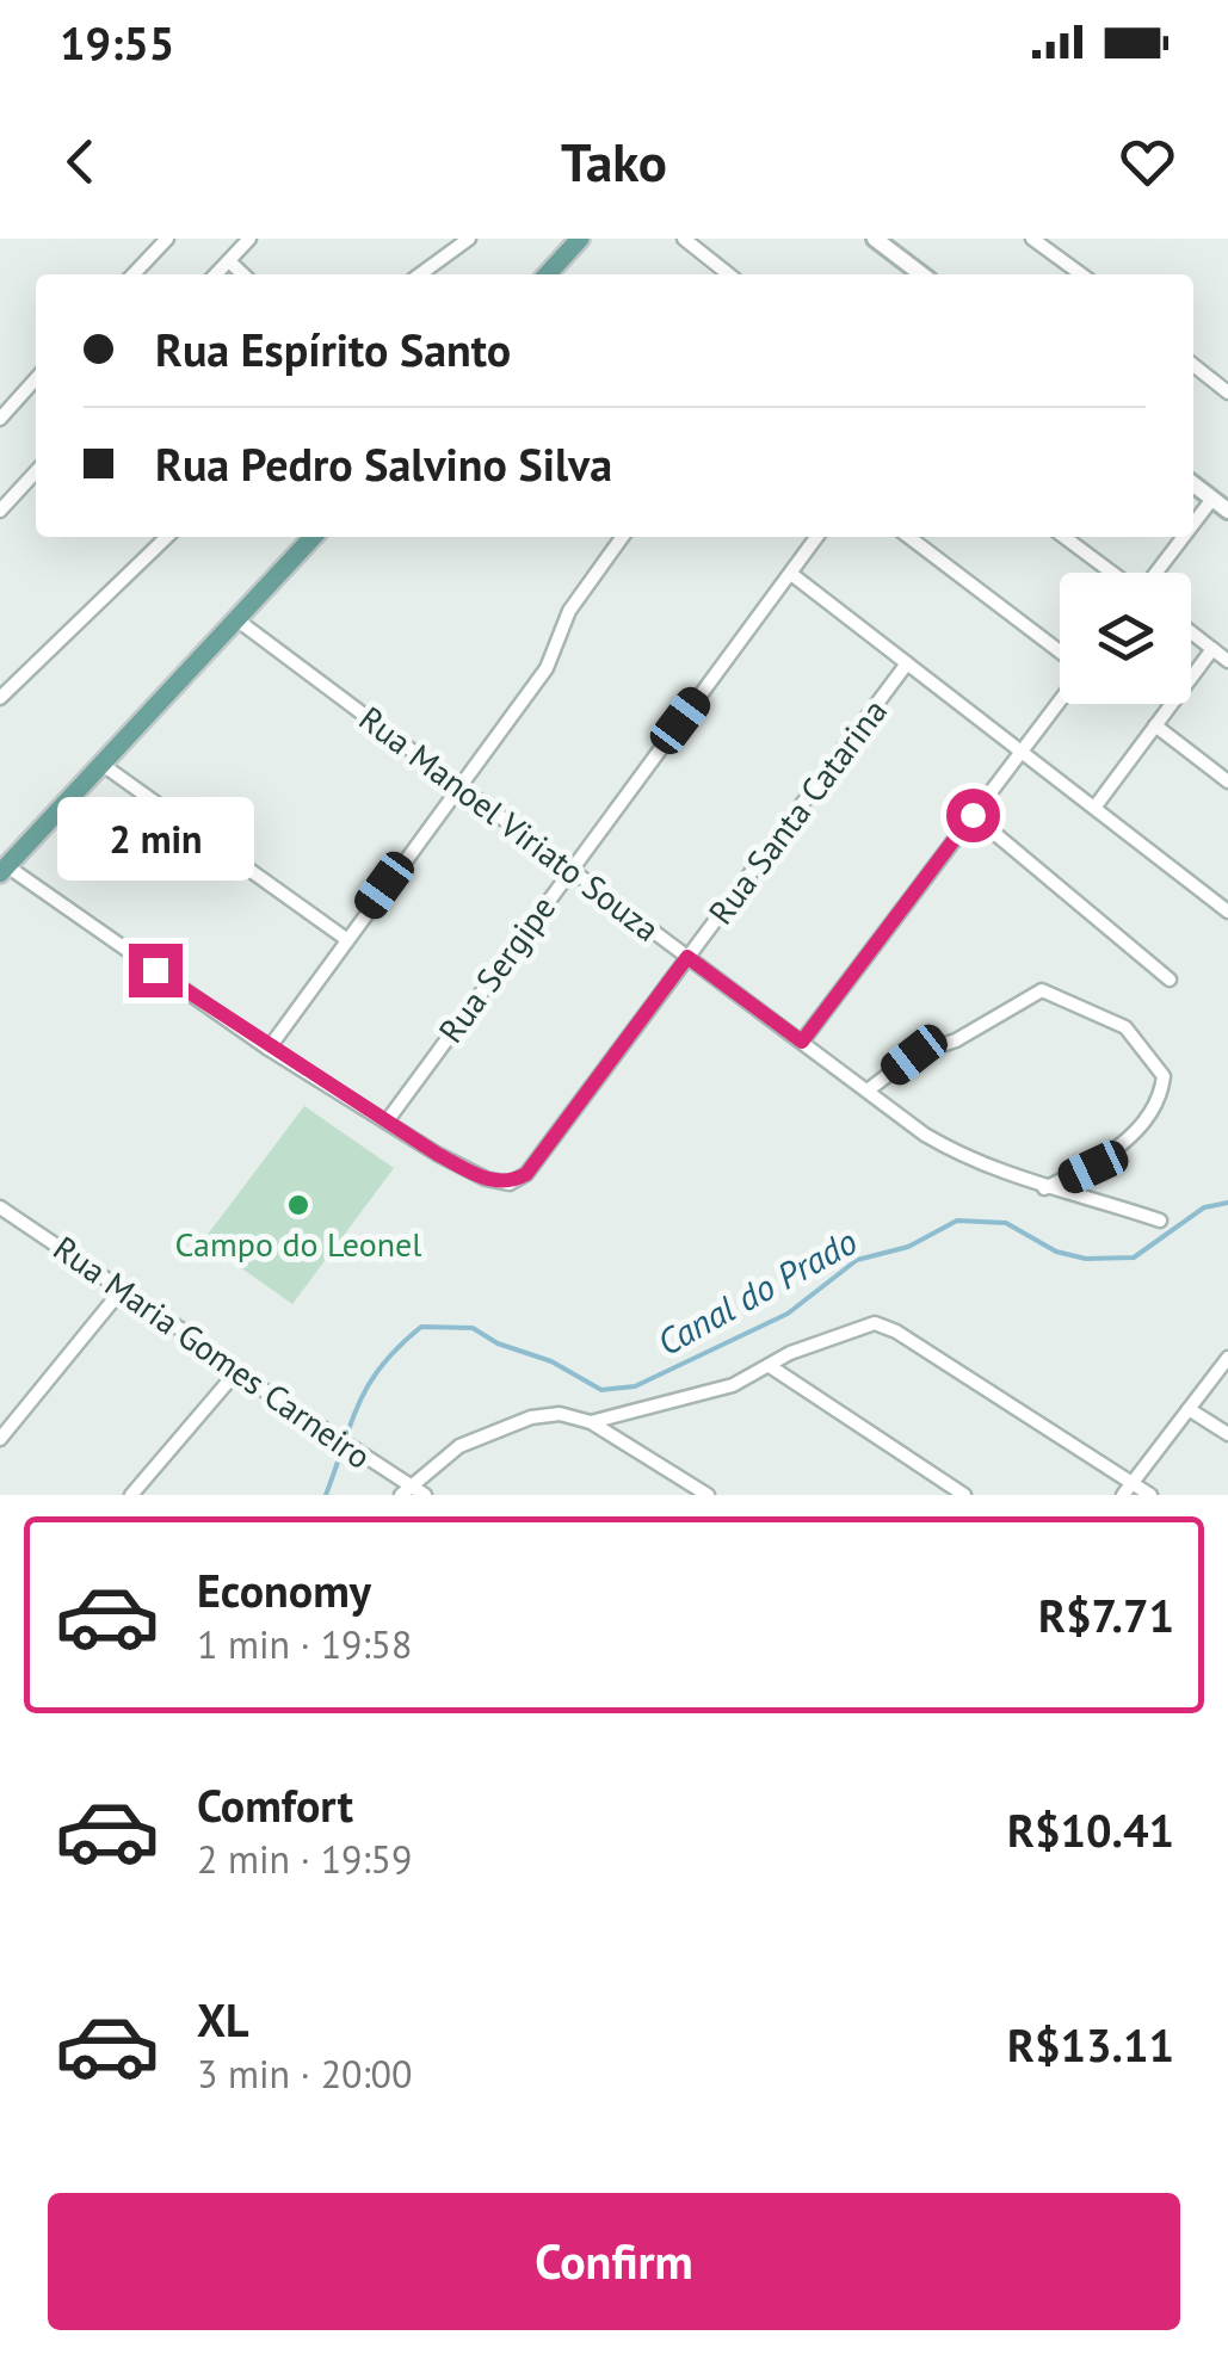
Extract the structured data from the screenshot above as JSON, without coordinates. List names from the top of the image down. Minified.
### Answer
{"streets":{"street":["Rua Santa Catarina","Rua Manoel Viriato Souza","Rua Sergipe","Rua Maria Gomes Carneiro"]},"crossings":[["Rua Santa Catarina","Rua Manoel Viriato Souza"],["Rua Santa Catarina","Rua Sergipe"],["Rua Manoel Viriato Souza","Rua Sergipe"]],"water":["Canal do Prado"],"places":["Campo do Leonel"],"page":{"status":"19:55","header":"Tako","banner":["Rua Espírito Santo","Rua Pedro Salvino Silva"],"bubble":"2 min","list":[{"name":"Economy","note":"1 min · 19:58","value":"R$7.71"},{"name":"Comfort","note":"2 min · 19:59","value":"R$10.41"},{"name":"XL","note":"3 min · 20:00","value":"R$13.11"}],"buttons":"Confirm"}}
